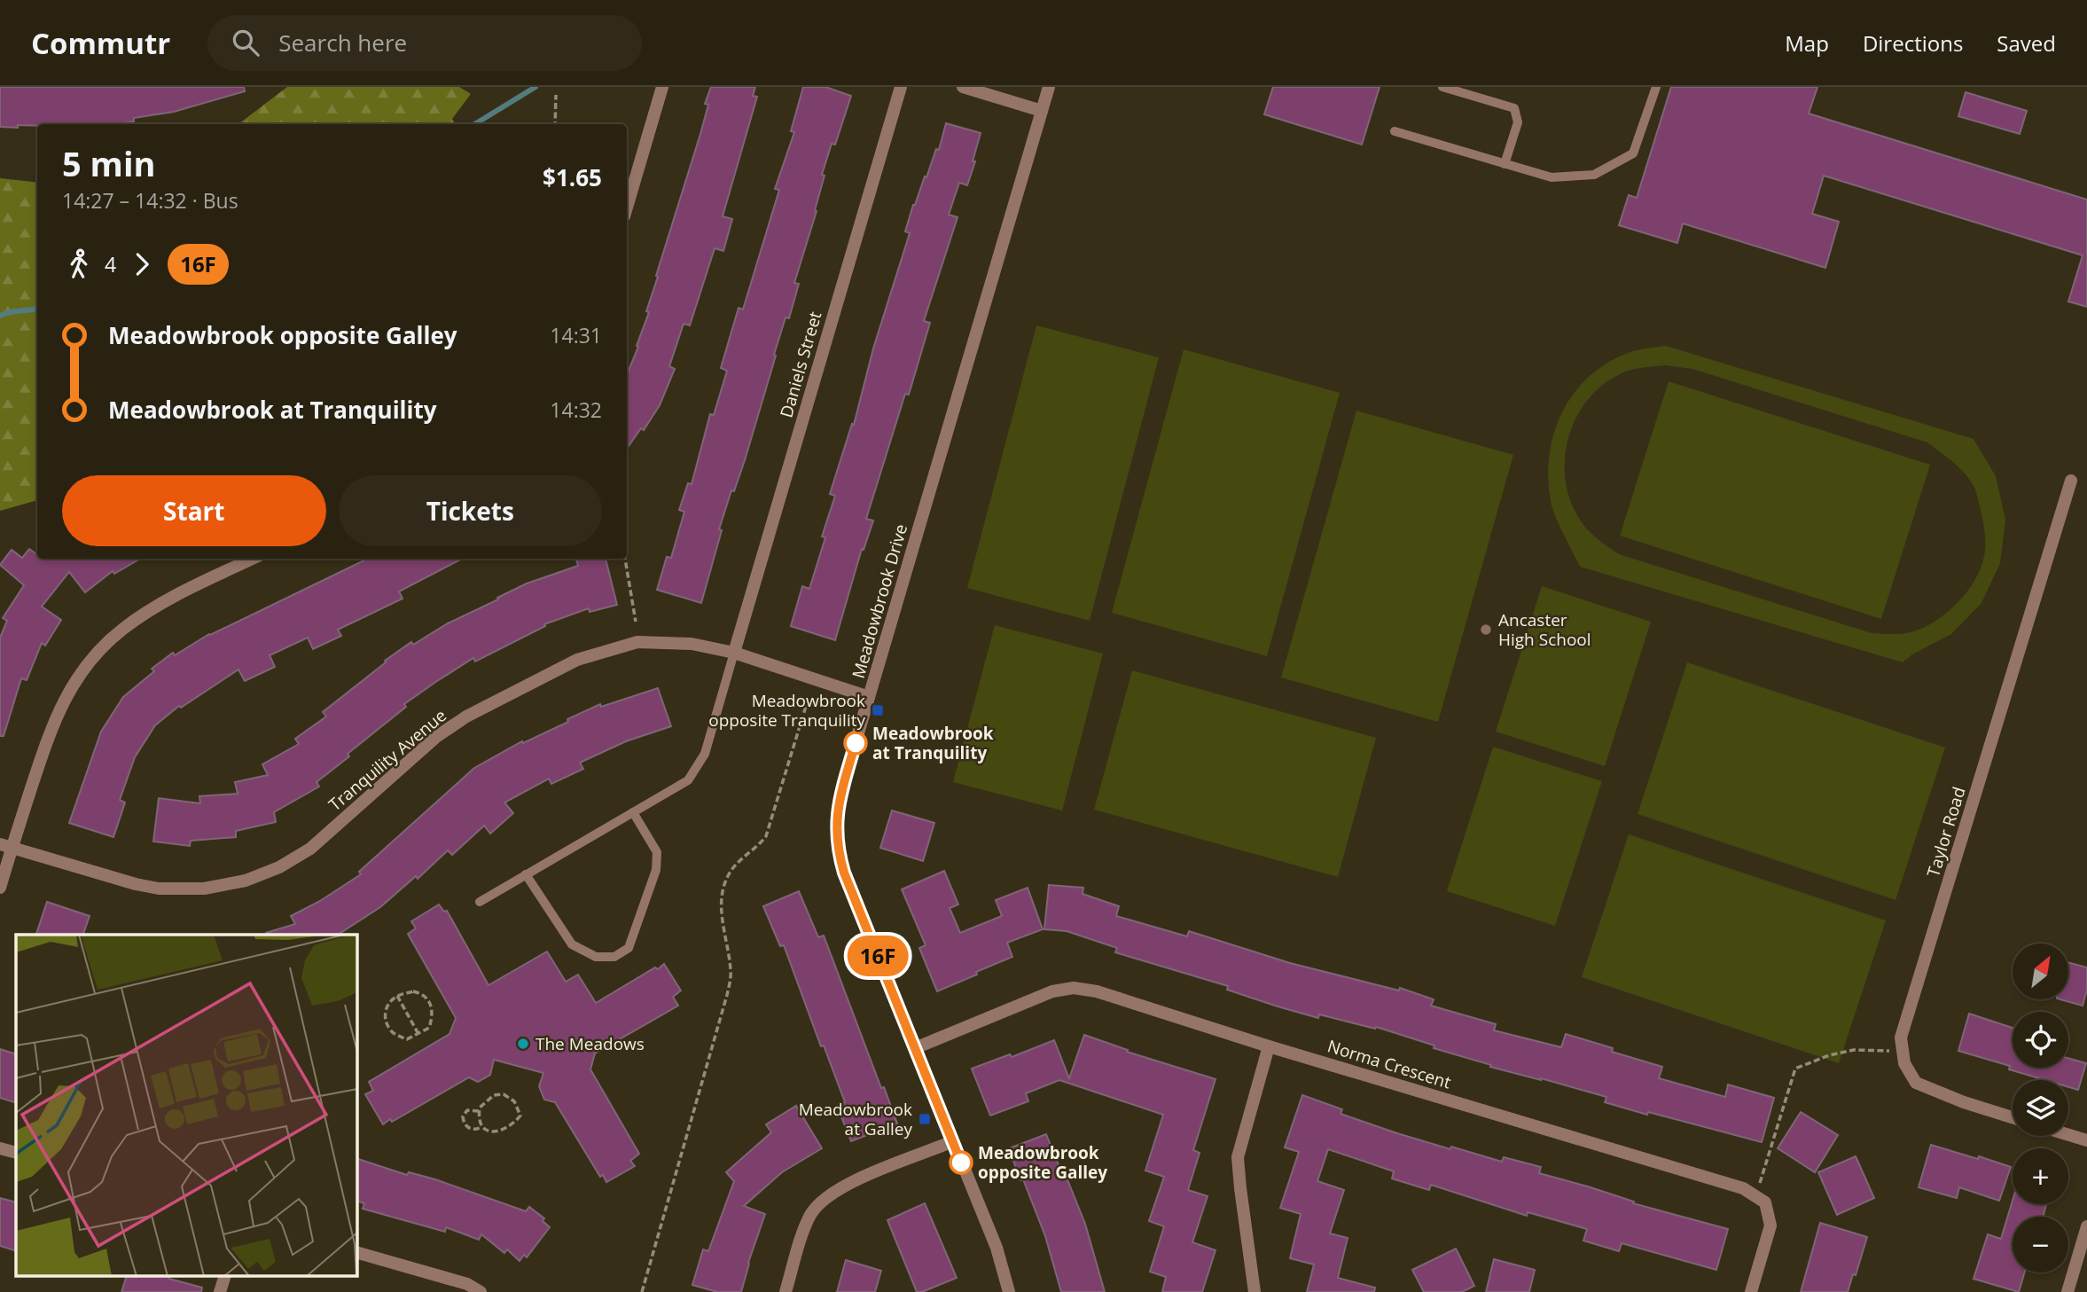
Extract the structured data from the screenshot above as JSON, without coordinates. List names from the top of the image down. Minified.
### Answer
{"streets":{"street":["Daniels Street","Meadowbrook Drive","Tranquility Avenue","Taylor Road","Norma Crescent"]},"crossings":[["Daniels Street","Tranquility Avenue"],["Meadowbrook Drive","Tranquility Avenue"],["Meadowbrook Drive","Norma Crescent"]],"places":{"other":["Ancaster High School","Meadowbrook at Tranquility","The Meadows","Meadowbrook opposite Galley"],"transit":["Meadowbrook opposite Tranquility","Meadowbrook at Galley"]},"lines":["bus line 16F"],"north":"top right","page":{"header":"Commutr","search":"Search here","nav":["Map","Directions","Saved"],"on_map":"16F","heading":["5 min","14:27 – 14:32 · Bus","$1.65"],"legs":["4","16F"],"list":[{"name":"Meadowbrook opposite Galley","value":"14:31"},{"name":"Meadowbrook at Tranquility","value":"14:32"}],"buttons":["Start","Tickets"],"map_buttons":["+","−"]}}
